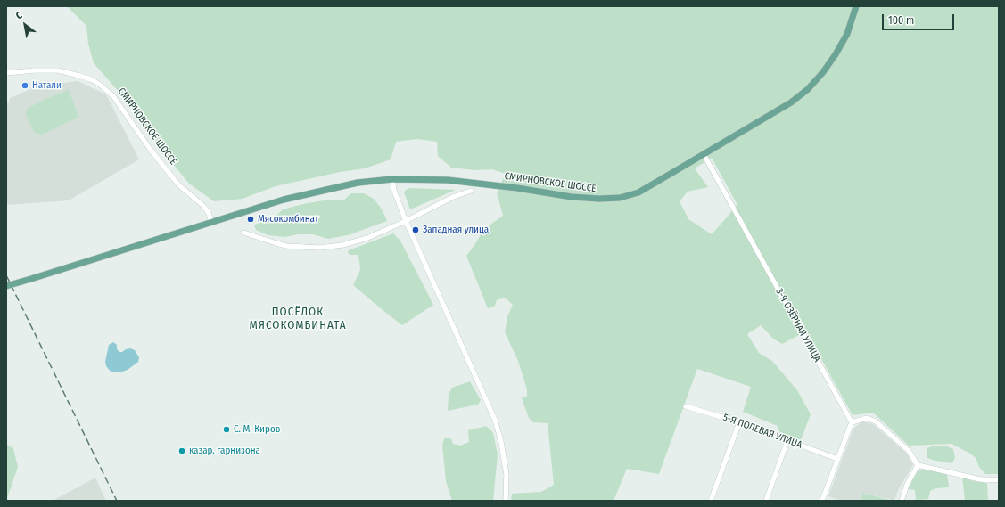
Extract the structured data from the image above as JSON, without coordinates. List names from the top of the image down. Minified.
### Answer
{"streets":{"main road":["СМИРНОВСКОЕ ШОССЕ"],"street":["3-Я ОЗЁРНАЯ УЛИЦА","5-Я ПОЛЕВАЯ УЛИЦА"]},"crossings":[["СМИРНОВСКОЕ ШОССЕ","3-Я ОЗЁРНАЯ УЛИЦА"]],"districts":["ПОСЁЛОК МЯСОКОМБИНАТА"],"places":["Натали","Мясокомбинат","Западная улица","С. М. Киров","казар. гарнизона"],"scale_bar":"100 m","north":"top left"}
